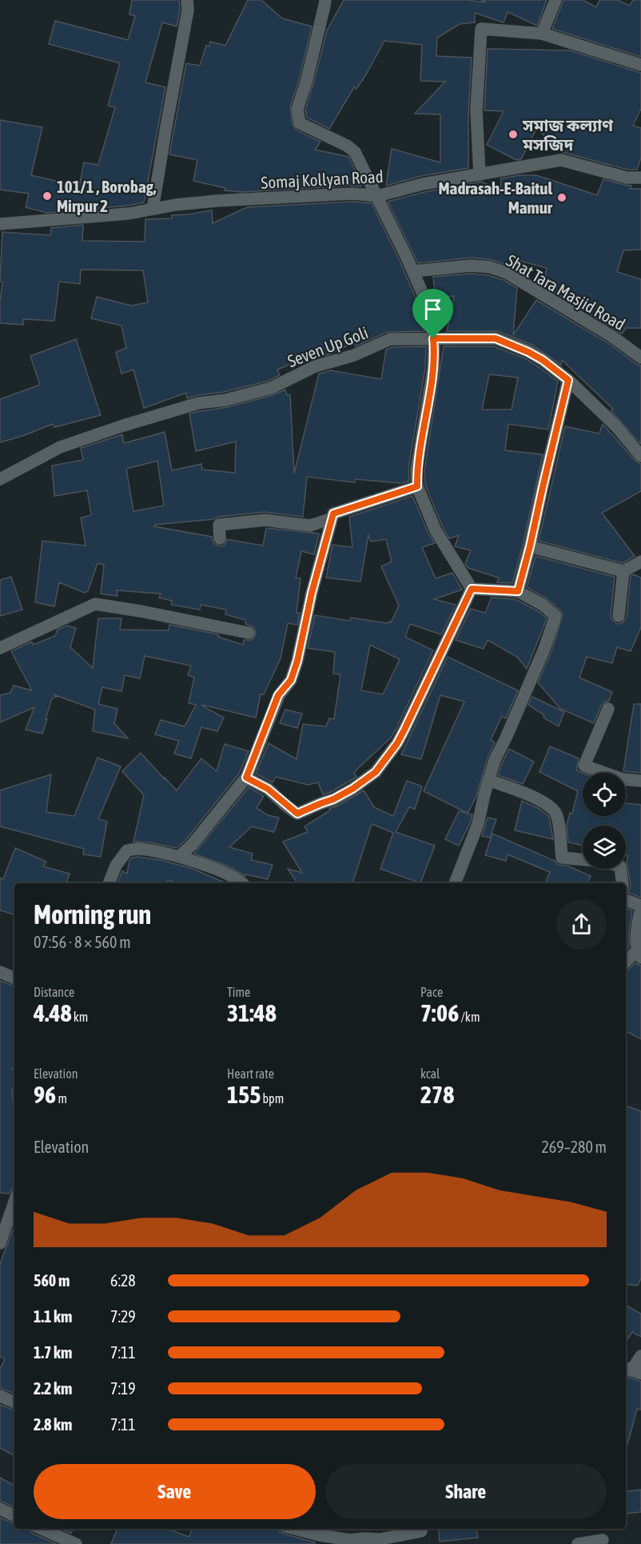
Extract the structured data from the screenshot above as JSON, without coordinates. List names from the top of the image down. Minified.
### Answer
{"streets":{"street":["Somaj Kollyan Road","Shat Tara Masjid Road","Seven Up Goli"]},"places":["সমাজ কল্যাণ মসজিদ","101/1 , Borobag, Mirpur 2","Madrasah-E-Baitul Mamur"],"page":{"heading":["Morning run","07:56 · 8 × 560 m"],"stats":[["Distance","4.48 km"],["Time","31:48"],["Pace","7:06 /km"],["Elevation","96 m"],["Heart rate","155 bpm"],["kcal","278"]],"chart":["Elevation","269–280 m"],"list":[{"name":"560 m","note":"6:28"},{"name":"1.1 km","note":"7:29"},{"name":"1.7 km","note":"7:11"},{"name":"2.2 km","note":"7:19"},{"name":"2.8 km","note":"7:11"}],"buttons":["Save","Share"]}}
